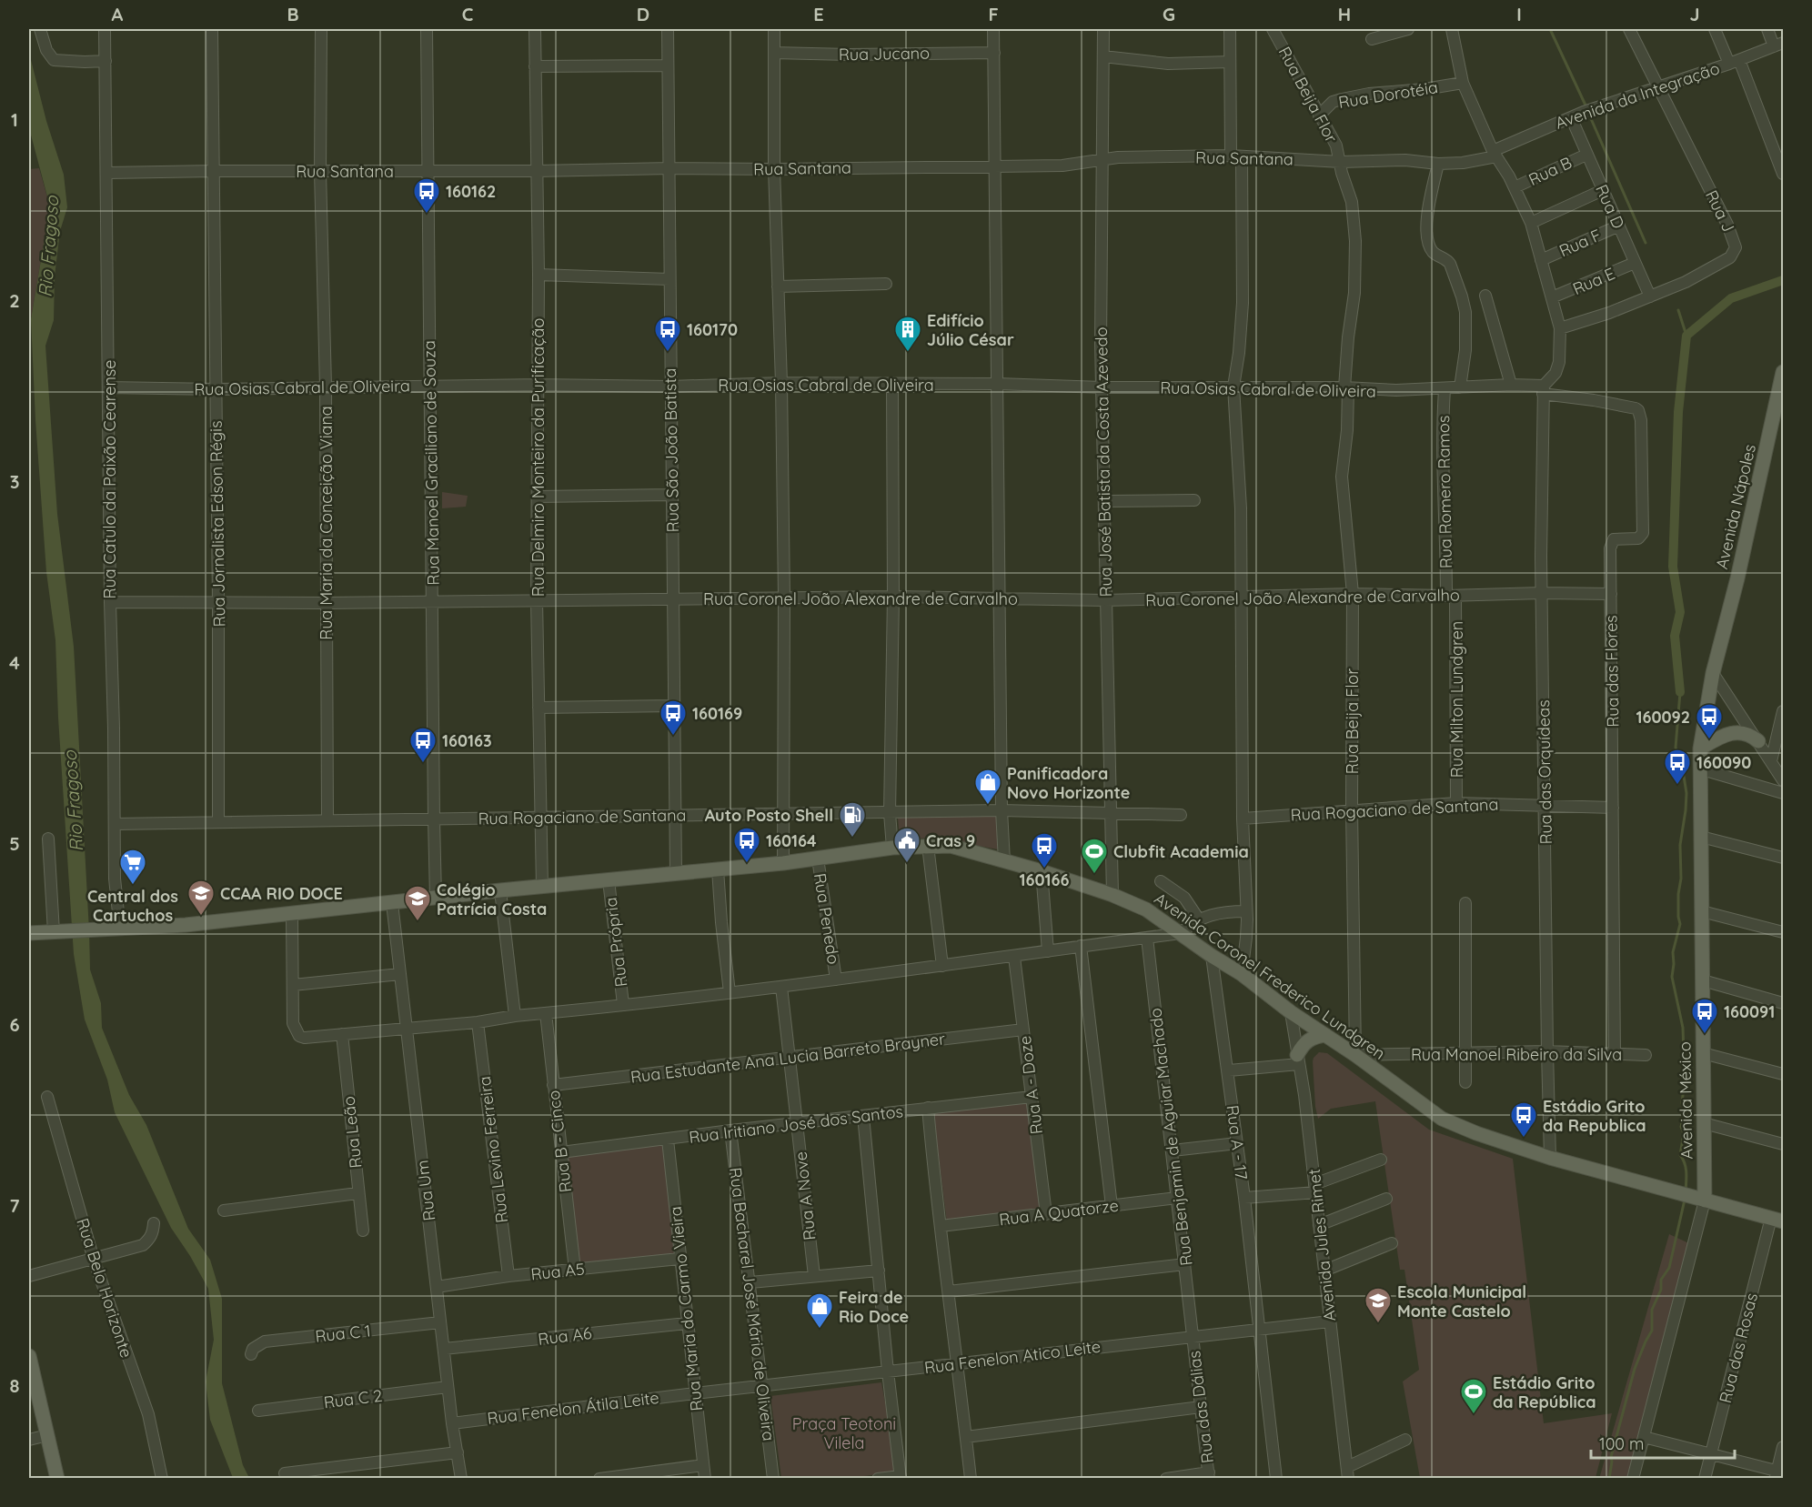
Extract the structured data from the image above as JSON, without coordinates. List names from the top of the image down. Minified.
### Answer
{"streets":{"main road":["Avenida Nápoles","Avenida Coronel Frederico Lundgren","Avenida México"],"street":["Rua Jucano","Rua Beija Flor","Rua Dorotéia","Avenida da Integração","Rua Santana","Rua B","Rua D","Rua J","Rua F","Rua E","Rua Osias Cabral de Oliveira","Rua São João Batista","Rua Delmiro Monteiro da Purificação","Rua José Batista da Costa Azevedo","Rua Manoel Graciliano de Souza","Rua Catulo da Paixão Cearense","Rua Romero Ramos","Rua Maria da Conceição Viana","Rua Jornalista Edson Régis","Rua Coronel João Alexandre de Carvalho","Rua das Flores","Rua Milton Lundgren","Rua das Orquídeas","Rua Rogaciano de Santana","Rua Penedo","Rua Própria","Rua Manoel Ribeiro da Silva","Rua Estudante Ana Lucia Barreto Brayner","Rua A - Doze","Rua Iritiano José dos Santos","Rua Leão","Rua Benjamin de Aguiar Machado","Rua B - Cinco","Rua A - 17","Rua Levino Ferreira","Rua Um","Rua A Nove","Rua A Quatorze","Avenida Jules Rimet","Rua A5","Rua Belo Horizonte","Rua Bacharel José Mário de Oliveira","Rua Maria do Carmo Vieira","Rua C 1","Rua A6","Rua das Rosas","Rua Fenelon Atico Leite","Rua C 2","Rua das Dálias","Rua Fenelon Átila Leite"]},"crossings":[["Rua Beija Flor","Rua Dorotéia"],["Rua Beija Flor","Rua Santana"],["Rua Beija Flor","Rua Osias Cabral de Oliveira"],["Rua Beija Flor","Rua Coronel João Alexandre de Carvalho"],["Rua Beija Flor","Rua Rogaciano de Santana"],["Rua Beija Flor","Avenida Coronel Frederico Lundgren"],["Rua Beija Flor","Rua Manoel Ribeiro da Silva"],["Avenida da Integração","Rua Santana"],["Avenida da Integração","Rua D"],["Avenida da Integração","Rua J"],["Rua Santana","Rua São João Batista"],["Rua Santana","Rua Delmiro Monteiro da Purificação"],["Rua Santana","Rua José Batista da Costa Azevedo"],["Rua Santana","Rua Manoel Graciliano de Souza"],["Rua Santana","Rua Catulo da Paixão Cearense"],["Rua Santana","Rua Maria da Conceição Viana"],["Rua Santana","Rua Jornalista Edson Régis"],["Rua B","Rua D"],["Rua D","Rua J"],["Rua D","Rua F"],["Rua D","Rua E"],["Rua Osias Cabral de Oliveira","Rua São João Batista"],["Rua Osias Cabral de Oliveira","Rua Delmiro Monteiro da Purificação"],["Rua Osias Cabral de Oliveira","Rua José Batista da Costa Azevedo"],["Rua Osias Cabral de Oliveira","Rua Manoel Graciliano de Souza"],["Rua Osias Cabral de Oliveira","Rua Catulo da Paixão Cearense"],["Rua Osias Cabral de Oliveira","Rua Romero Ramos"],["Rua Osias Cabral de Oliveira","Rua Maria da Conceição Viana"],["Rua Osias Cabral de Oliveira","Rua Jornalista Edson Régis"],["Rua Osias Cabral de Oliveira","Rua das Flores"],["Rua Osias Cabral de Oliveira","Rua das Orquídeas"],["Rua São João Batista","Rua Coronel João Alexandre de Carvalho"],["Rua São João Batista","Rua Rogaciano de Santana"],["Rua São João Batista","Avenida Coronel Frederico Lundgren"],["Rua Delmiro Monteiro da Purificação","Rua Coronel João Alexandre de Carvalho"],["Rua Delmiro Monteiro da Purificação","Rua Rogaciano de Santana"],["Rua Delmiro Monteiro da Purificação","Avenida Coronel Frederico Lundgren"],["Rua José Batista da Costa Azevedo","Rua Coronel João Alexandre de Carvalho"],["Rua José Batista da Costa Azevedo","Rua Rogaciano de Santana"],["Rua José Batista da Costa Azevedo","Avenida Coronel Frederico Lundgren"],["Rua Manoel Graciliano de Souza","Rua Coronel João Alexandre de Carvalho"],["Rua Manoel Graciliano de Souza","Rua Rogaciano de Santana"],["Rua Manoel Graciliano de Souza","Avenida Coronel Frederico Lundgren"],["Rua Catulo da Paixão Cearense","Rua Coronel João Alexandre de Carvalho"],["Rua Catulo da Paixão Cearense","Rua Rogaciano de Santana"],["Rua Catulo da Paixão Cearense","Avenida Coronel Frederico Lundgren"],["Rua Romero Ramos","Rua Coronel João Alexandre de Carvalho"],["Rua Romero Ramos","Rua Milton Lundgren"],["Avenida Nápoles","Avenida México"],["Rua Maria da Conceição Viana","Rua Coronel João Alexandre de Carvalho"],["Rua Maria da Conceição Viana","Rua Rogaciano de Santana"],["Rua Jornalista Edson Régis","Rua Coronel João Alexandre de Carvalho"],["Rua Jornalista Edson Régis","Rua Rogaciano de Santana"],["Rua Coronel João Alexandre de Carvalho","Rua das Flores"],["Rua Coronel João Alexandre de Carvalho","Rua Milton Lundgren"],["Rua Coronel João Alexandre de Carvalho","Rua das Orquídeas"],["Rua das Flores","Rua das Orquídeas"],["Rua das Flores","Rua Rogaciano de Santana"],["Rua das Flores","Rua Manoel Ribeiro da Silva"],["Rua Milton Lundgren","Rua Rogaciano de Santana"],["Rua das Orquídeas","Rua Rogaciano de Santana"],["Rua das Orquídeas","Avenida Coronel Frederico Lundgren"],["Rua das Orquídeas","Rua Manoel Ribeiro da Silva"],["Rua Penedo","Avenida Coronel Frederico Lundgren"],["Rua Própria","Avenida Coronel Frederico Lundgren"],["Avenida Coronel Frederico Lundgren","Rua Manoel Ribeiro da Silva"],["Avenida Coronel Frederico Lundgren","Avenida México"],["Avenida Coronel Frederico Lundgren","Rua A - 17"],["Avenida Coronel Frederico Lundgren","Rua Um"],["Avenida Coronel Frederico Lundgren","Avenida Jules Rimet"],["Avenida Coronel Frederico Lundgren","Rua das Rosas"],["Rua Estudante Ana Lucia Barreto Brayner","Rua A - Doze"],["Rua Estudante Ana Lucia Barreto Brayner","Rua B - Cinco"],["Rua Estudante Ana Lucia Barreto Brayner","Rua A Nove"],["Rua A - Doze","Rua Iritiano José dos Santos"],["Rua A - Doze","Rua A Quatorze"],["Rua Iritiano José dos Santos","Rua B - Cinco"],["Rua Iritiano José dos Santos","Rua A Nove"],["Rua Iritiano José dos Santos","Rua Bacharel José Mário de Oliveira"],["Rua Iritiano José dos Santos","Rua Maria do Carmo Vieira"],["Rua Benjamin de Aguiar Machado","Rua A Quatorze"],["Rua Benjamin de Aguiar Machado","Rua Fenelon Atico Leite"],["Rua Benjamin de Aguiar Machado","Rua das Dálias"],["Rua B - Cinco","Rua A5"],["Rua A - 17","Rua Fenelon Atico Leite"],["Rua Levino Ferreira","Rua A5"],["Rua Um","Rua A5"],["Rua Um","Rua C 1"],["Rua Um","Rua A6"],["Rua Um","Rua C 2"],["Rua Um","Rua Fenelon Átila Leite"],["Avenida Jules Rimet","Rua Fenelon Atico Leite"],["Rua A5","Rua Maria do Carmo Vieira"],["Rua Bacharel José Mário de Oliveira","Rua Fenelon Atico Leite"],["Rua Maria do Carmo Vieira","Rua A6"],["Rua Maria do Carmo Vieira","Rua Fenelon Atico Leite"],["Rua Maria do Carmo Vieira","Rua Fenelon Átila Leite"],["Rua Fenelon Atico Leite","Rua das Dálias"],["Rua Fenelon Atico Leite","Rua Fenelon Átila Leite"]],"water":["Rio Fragoso"],"parks":["Praça Teotoni Vilela"],"places":{"bus stop":["160162","160170","160169","160092","160163","160090","160164","160166","160091","Estádio Grito da Republica"],"building":["Edifício Júlio César"],"shop":["Panificadora Novo Horizonte","Feira de Rio Doce"],"fuel station":["Auto Posto Shell"],"public building":["Cras 9"],"sports":["Clubfit Academia","Estádio Grito da República"],"supermarket":["Central dos Cartuchos"],"school or university":["CCAA RIO DOCE","Colégio Patrícia Costa","Escola Municipal Monte Castelo"]},"scale_bar":"100 m","grid":{"columns":["A","B","C","D","E","F","G","H","I","J"],"rows":["1","2","3","4","5","6","7","8"]}}
